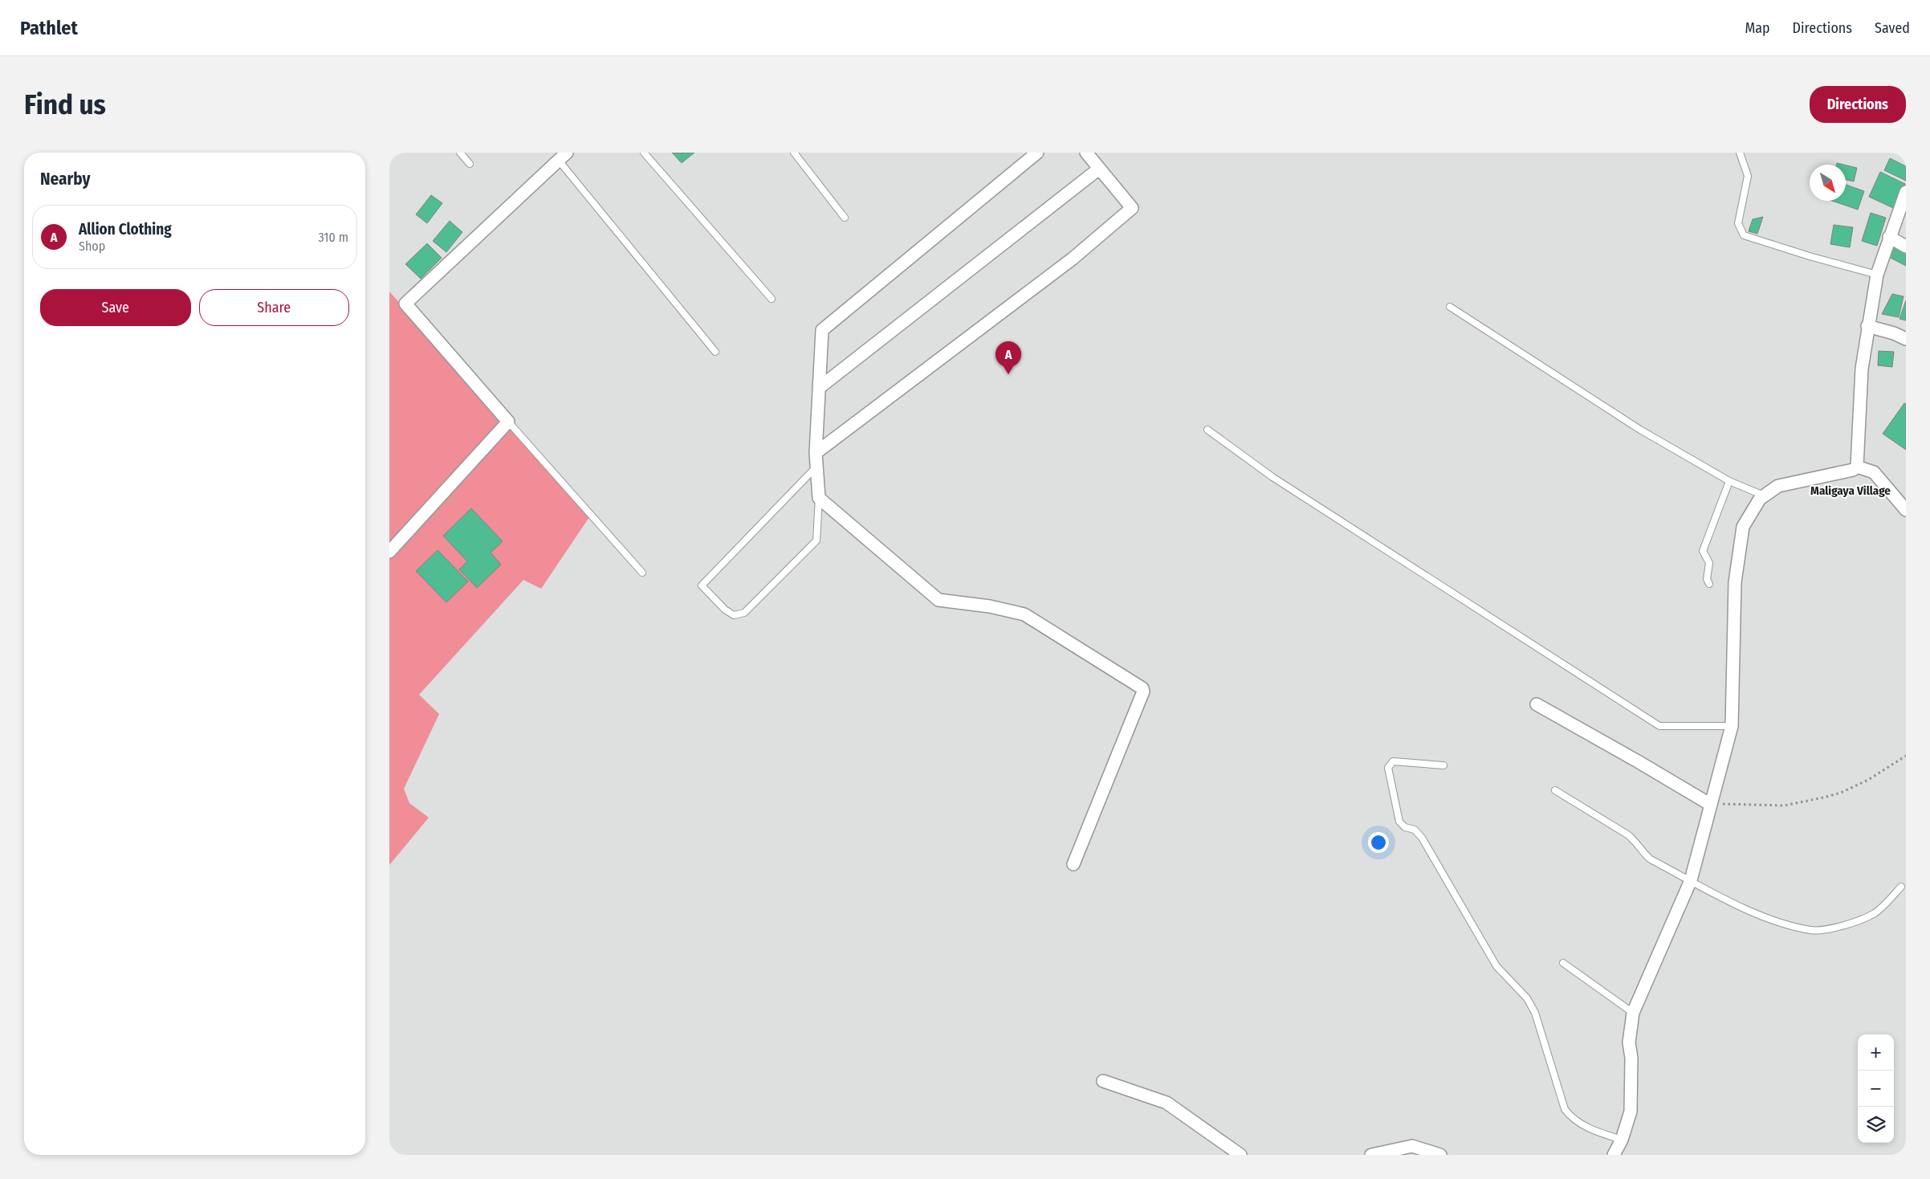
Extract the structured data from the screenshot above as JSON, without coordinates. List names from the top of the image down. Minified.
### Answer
{"districts":["Maligaya Village"],"north":"bottom right","page":{"header":"Pathlet","nav":["Map","Directions","Saved"],"buttons":["Directions",["Save","Share"]],"title":"Find us","heading":"Nearby","list":[{"mark":"A","name":"Allion Clothing","note":"Shop","value":"310 m"}],"pins":"A","map_buttons":["+","−"]}}
